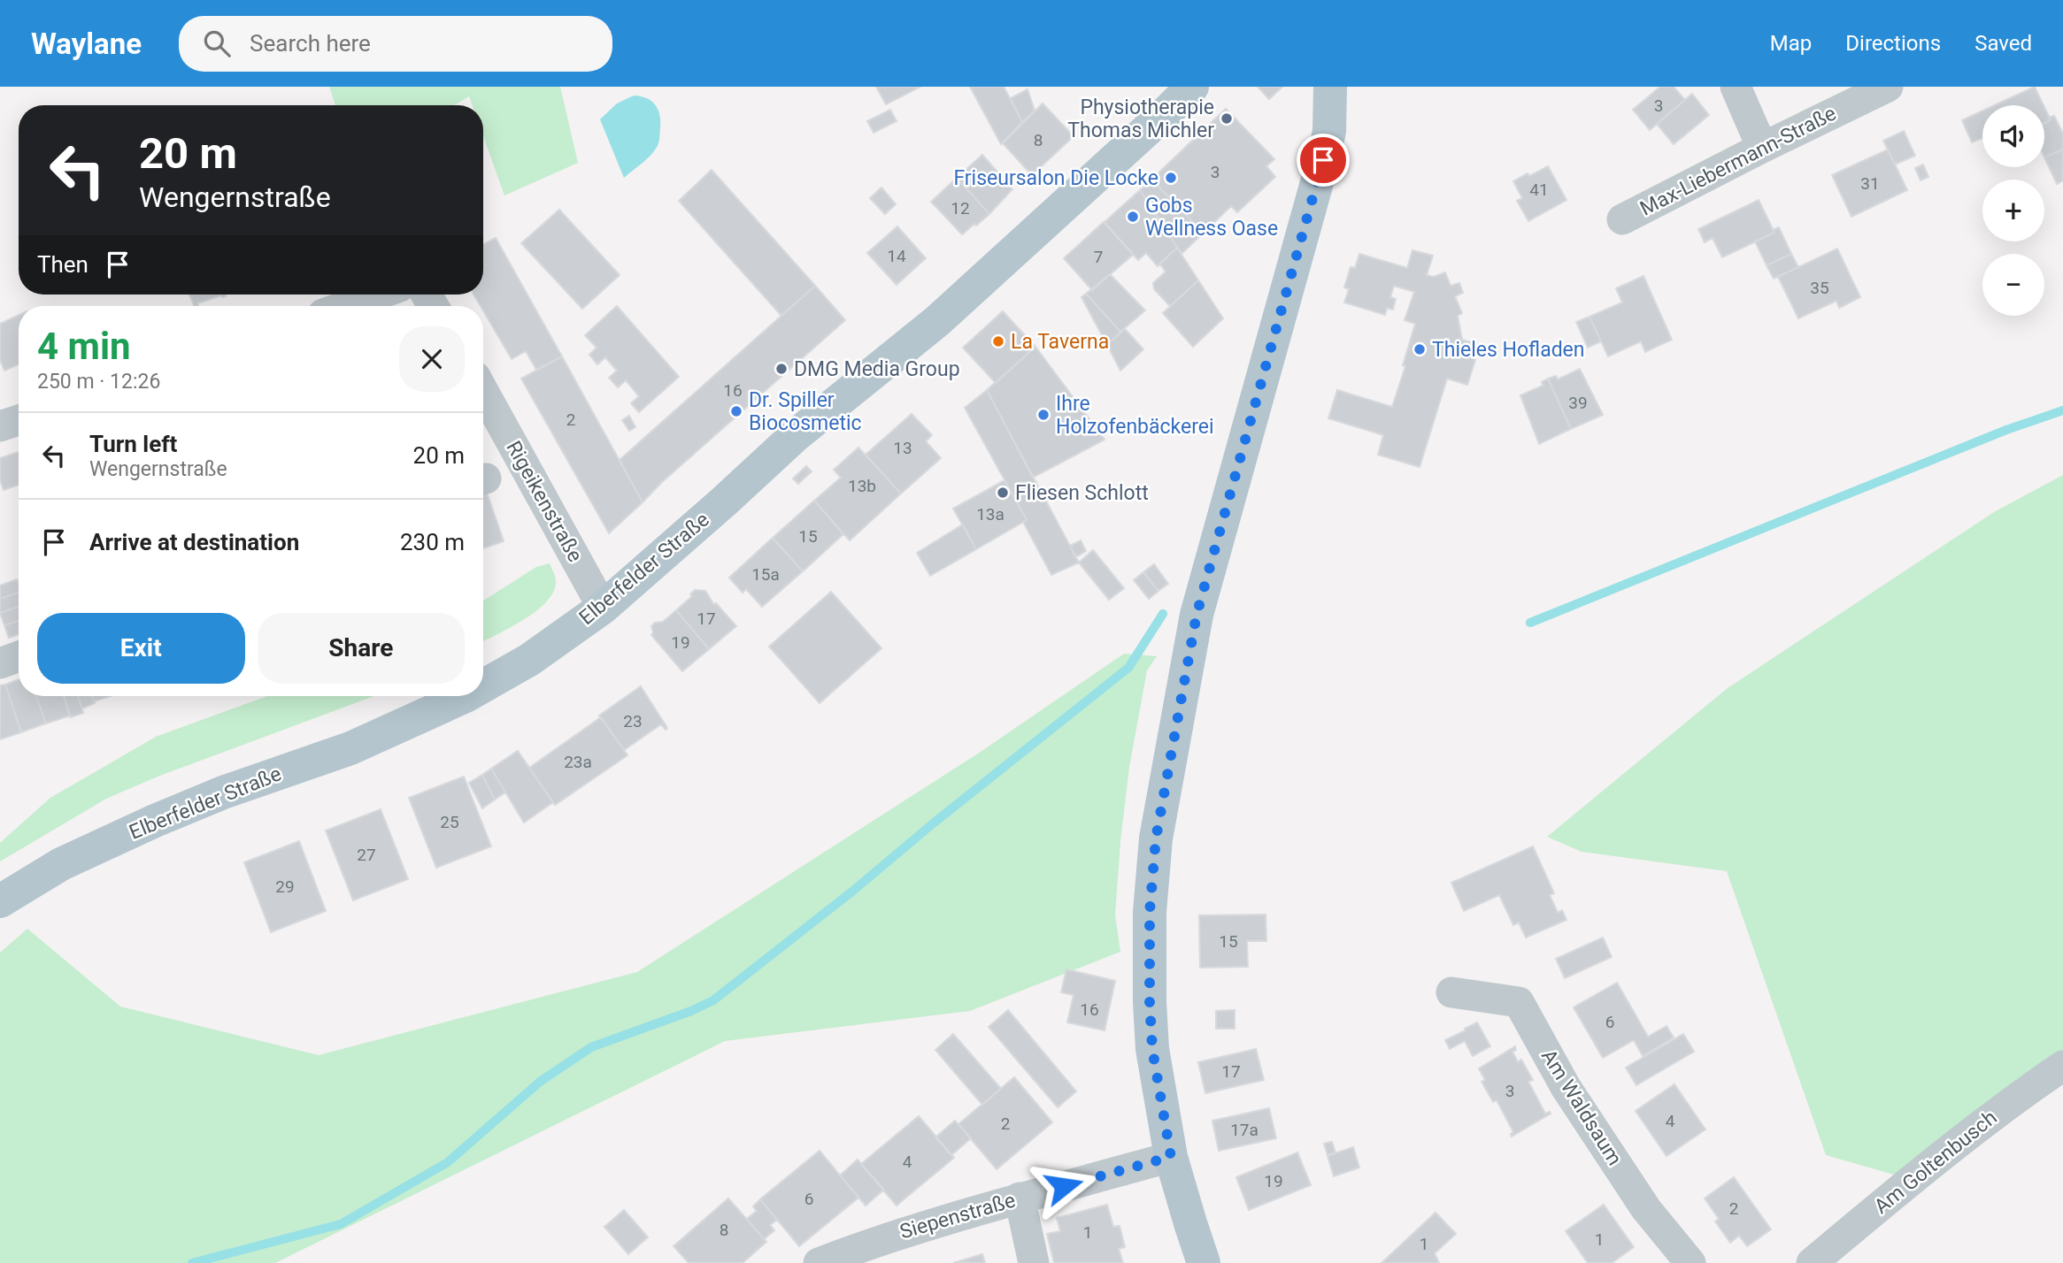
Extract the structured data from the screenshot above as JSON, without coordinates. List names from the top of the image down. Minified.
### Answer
{"streets":{"main road":["Elberfelder Straße"],"street":["Max-Liebermann-Straße","Rigeikenstraße","Am Waldsaum","Am Goltenbusch","Siepenstraße"]},"crossings":[["Rigeikenstraße","Elberfelder Straße"]],"places":["Physiotherapie Thomas Michler","Friseursalon Die Locke","Gobs Wellness Oase","La Taverna","Thieles Hofladen","DMG Media Group","Dr. Spiller Biocosmetic","Ihre Holzofenbäckerei","Fliesen Schlott"],"house_numbers":["3","8","3","31","41","12","14","7","35","16","39","2","13","13b","13a","15","15a","17","19","23","23a","25","27","29","15","16","6","17","3","4","2","17a","4","19","6","2","8","1","1","1"],"page":{"header":"Waylane","search":"Search here","nav":["Map","Directions","Saved"],"map_buttons":["+","−"],"turn":["20 m","Wengernstraße"],"then":"Then","heading":["4 min","250 m · 12:26"],"list":[{"name":"Turn left","note":"Wengernstraße","value":"20 m"},{"name":"Arrive at destination","value":"230 m"}],"buttons":["Exit","Share"]}}
